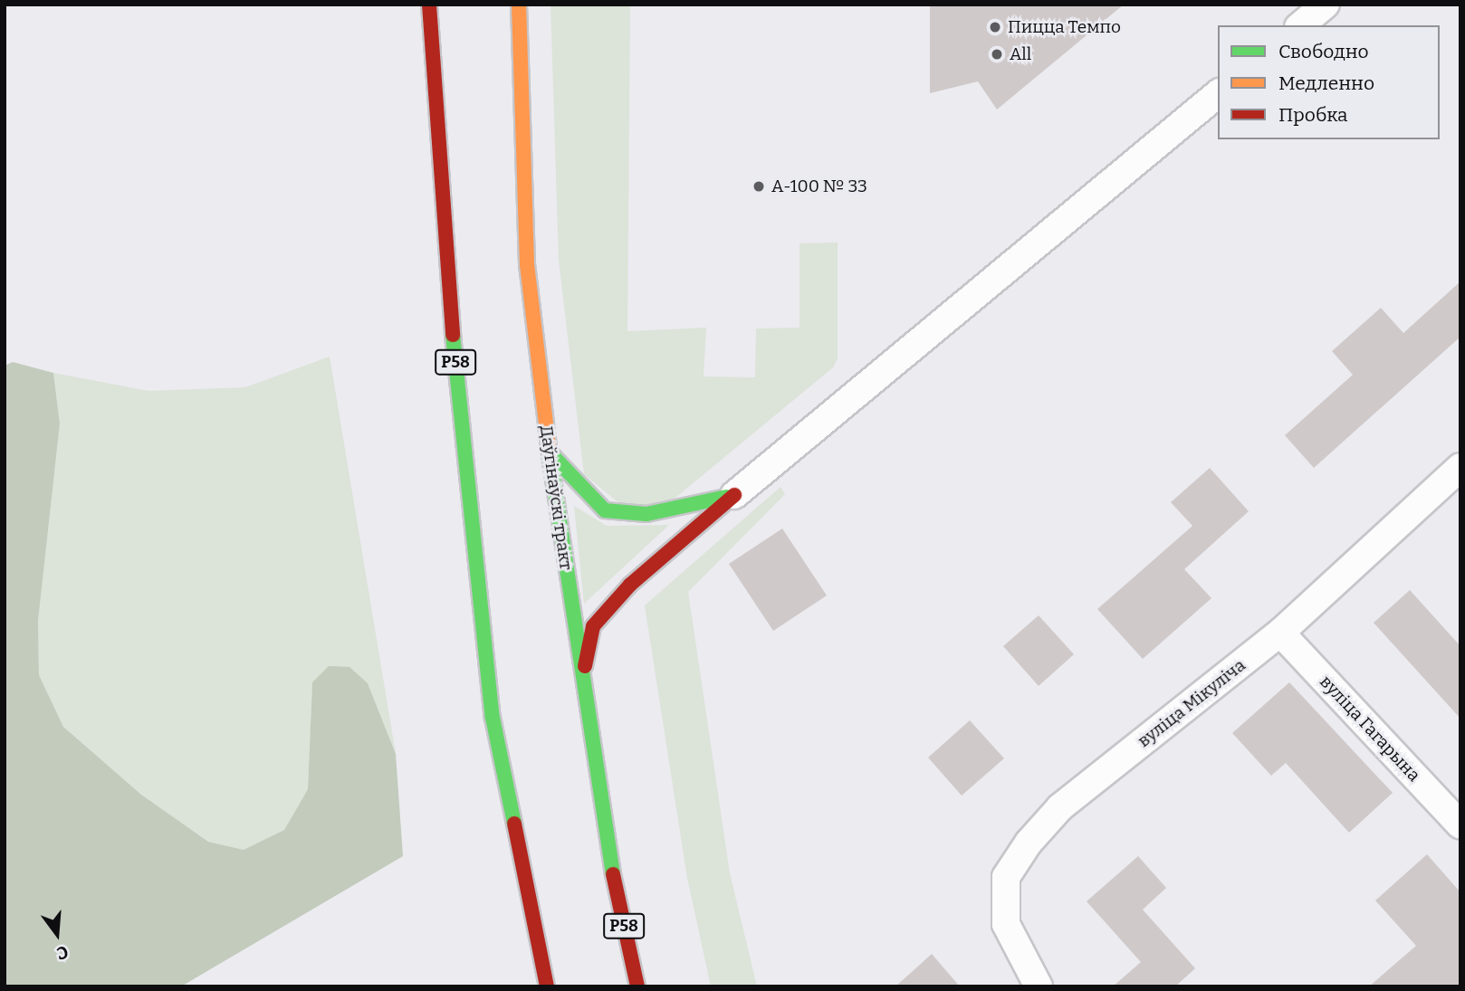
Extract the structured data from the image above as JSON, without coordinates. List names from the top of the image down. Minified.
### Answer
{"streets":{"main road":["Р58","Даўгінаўскі тракт"],"street":["вуліца Мікуліча","вуліца Гагарына"]},"crossings":[["вуліца Мікуліча","вуліца Гагарына"]],"places":["Пицца Темпо","All","А-100 № 33"],"legend":["Свободно","Медленно","Пробка"],"north":"bottom"}
